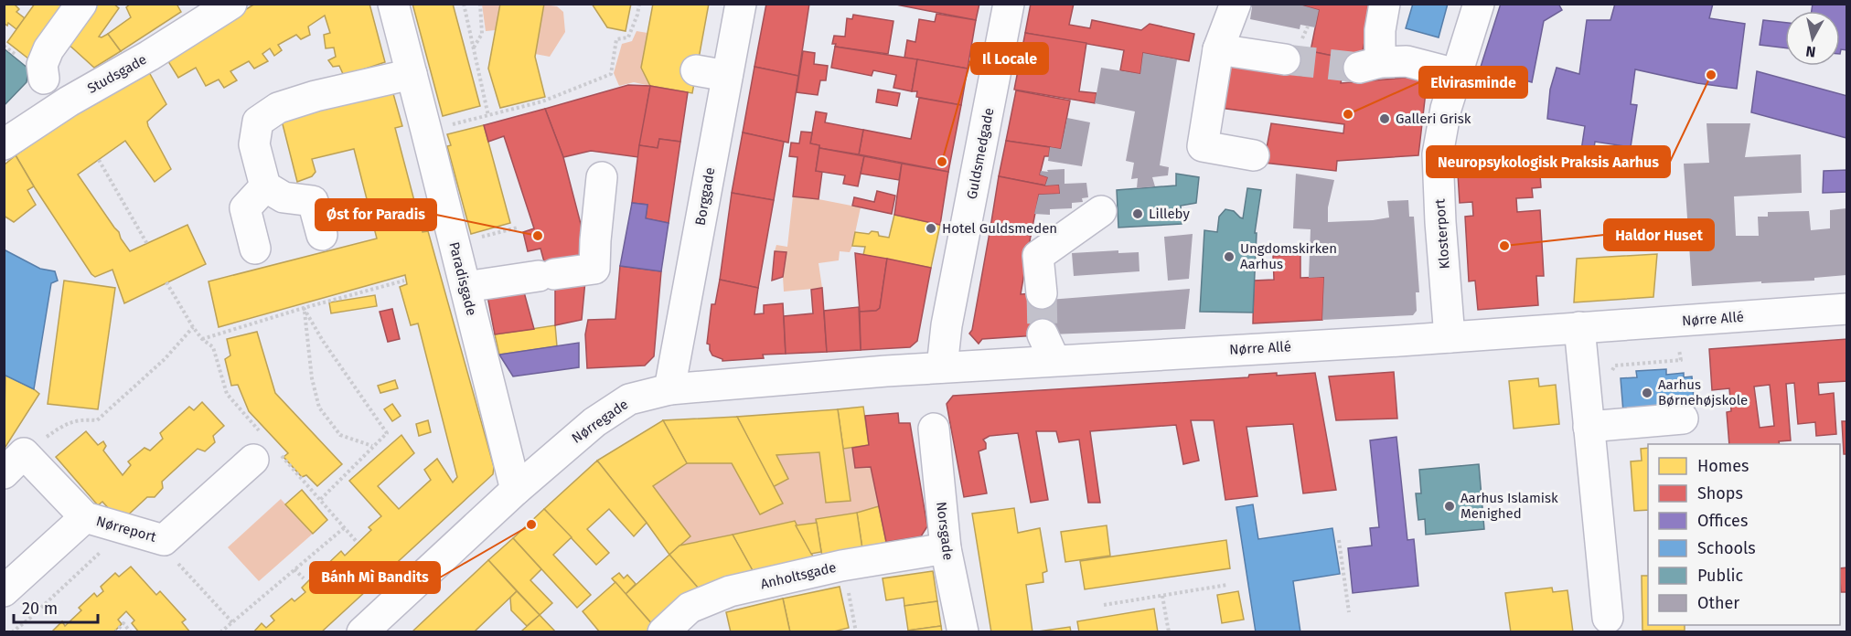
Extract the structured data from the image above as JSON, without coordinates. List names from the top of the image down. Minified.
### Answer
{"streets":{"street":["Studsgade","Guldsmedgade","Borggade","Klosterport","Paradisgade","Nørre Allé","Nørregade","Nørreport","Norsgade","Anholtsgade"]},"crossings":[["Guldsmedgade","Nørre Allé"],["Guldsmedgade","Nørregade"],["Borggade","Nørregade"],["Klosterport","Nørre Allé"],["Paradisgade","Nørregade"],["Nørre Allé","Nørregade"],["Norsgade","Anholtsgade"]],"places":["Neuropsykologisk Praksis Aarhus","Elvirasminde","Galleri Grisk","Il Locale","Lilleby","Hotel Guldsmeden","Øst for Paradis","Haldor Huset","Ungdomskirken Aarhus","Aarhus Børnehøjskole","Aarhus Islamisk Menighed","Bánh Mì Bandits"],"legend":["Homes","Shops","Offices","Schools","Public","Other"],"scale_bar":"20 m","north":"bottom"}
